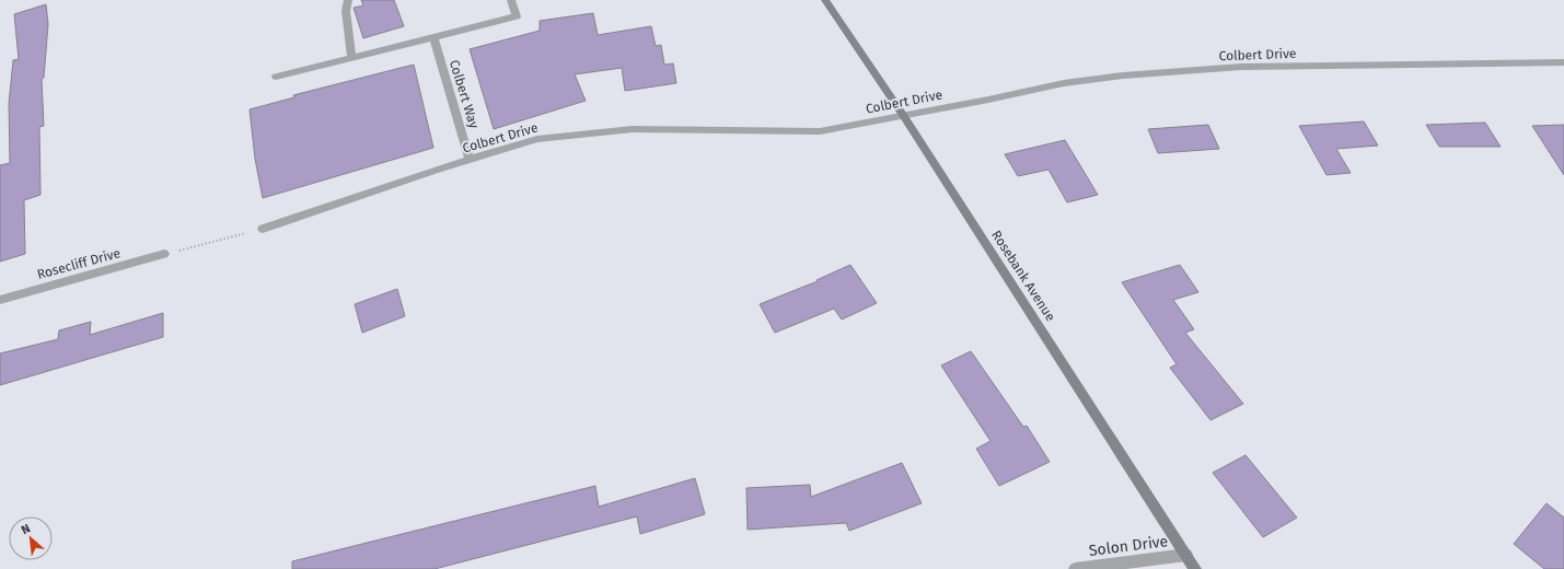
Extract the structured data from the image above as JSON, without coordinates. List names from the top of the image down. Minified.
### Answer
{"streets":{"street":["Colbert Drive","Colbert Way","Rosecliff Drive","Rosebank Avenue","Solon Drive"]},"crossings":[["Colbert Drive","Colbert Way"],["Colbert Drive","Rosebank Avenue"],["Rosebank Avenue","Solon Drive"]],"north":"top left"}
